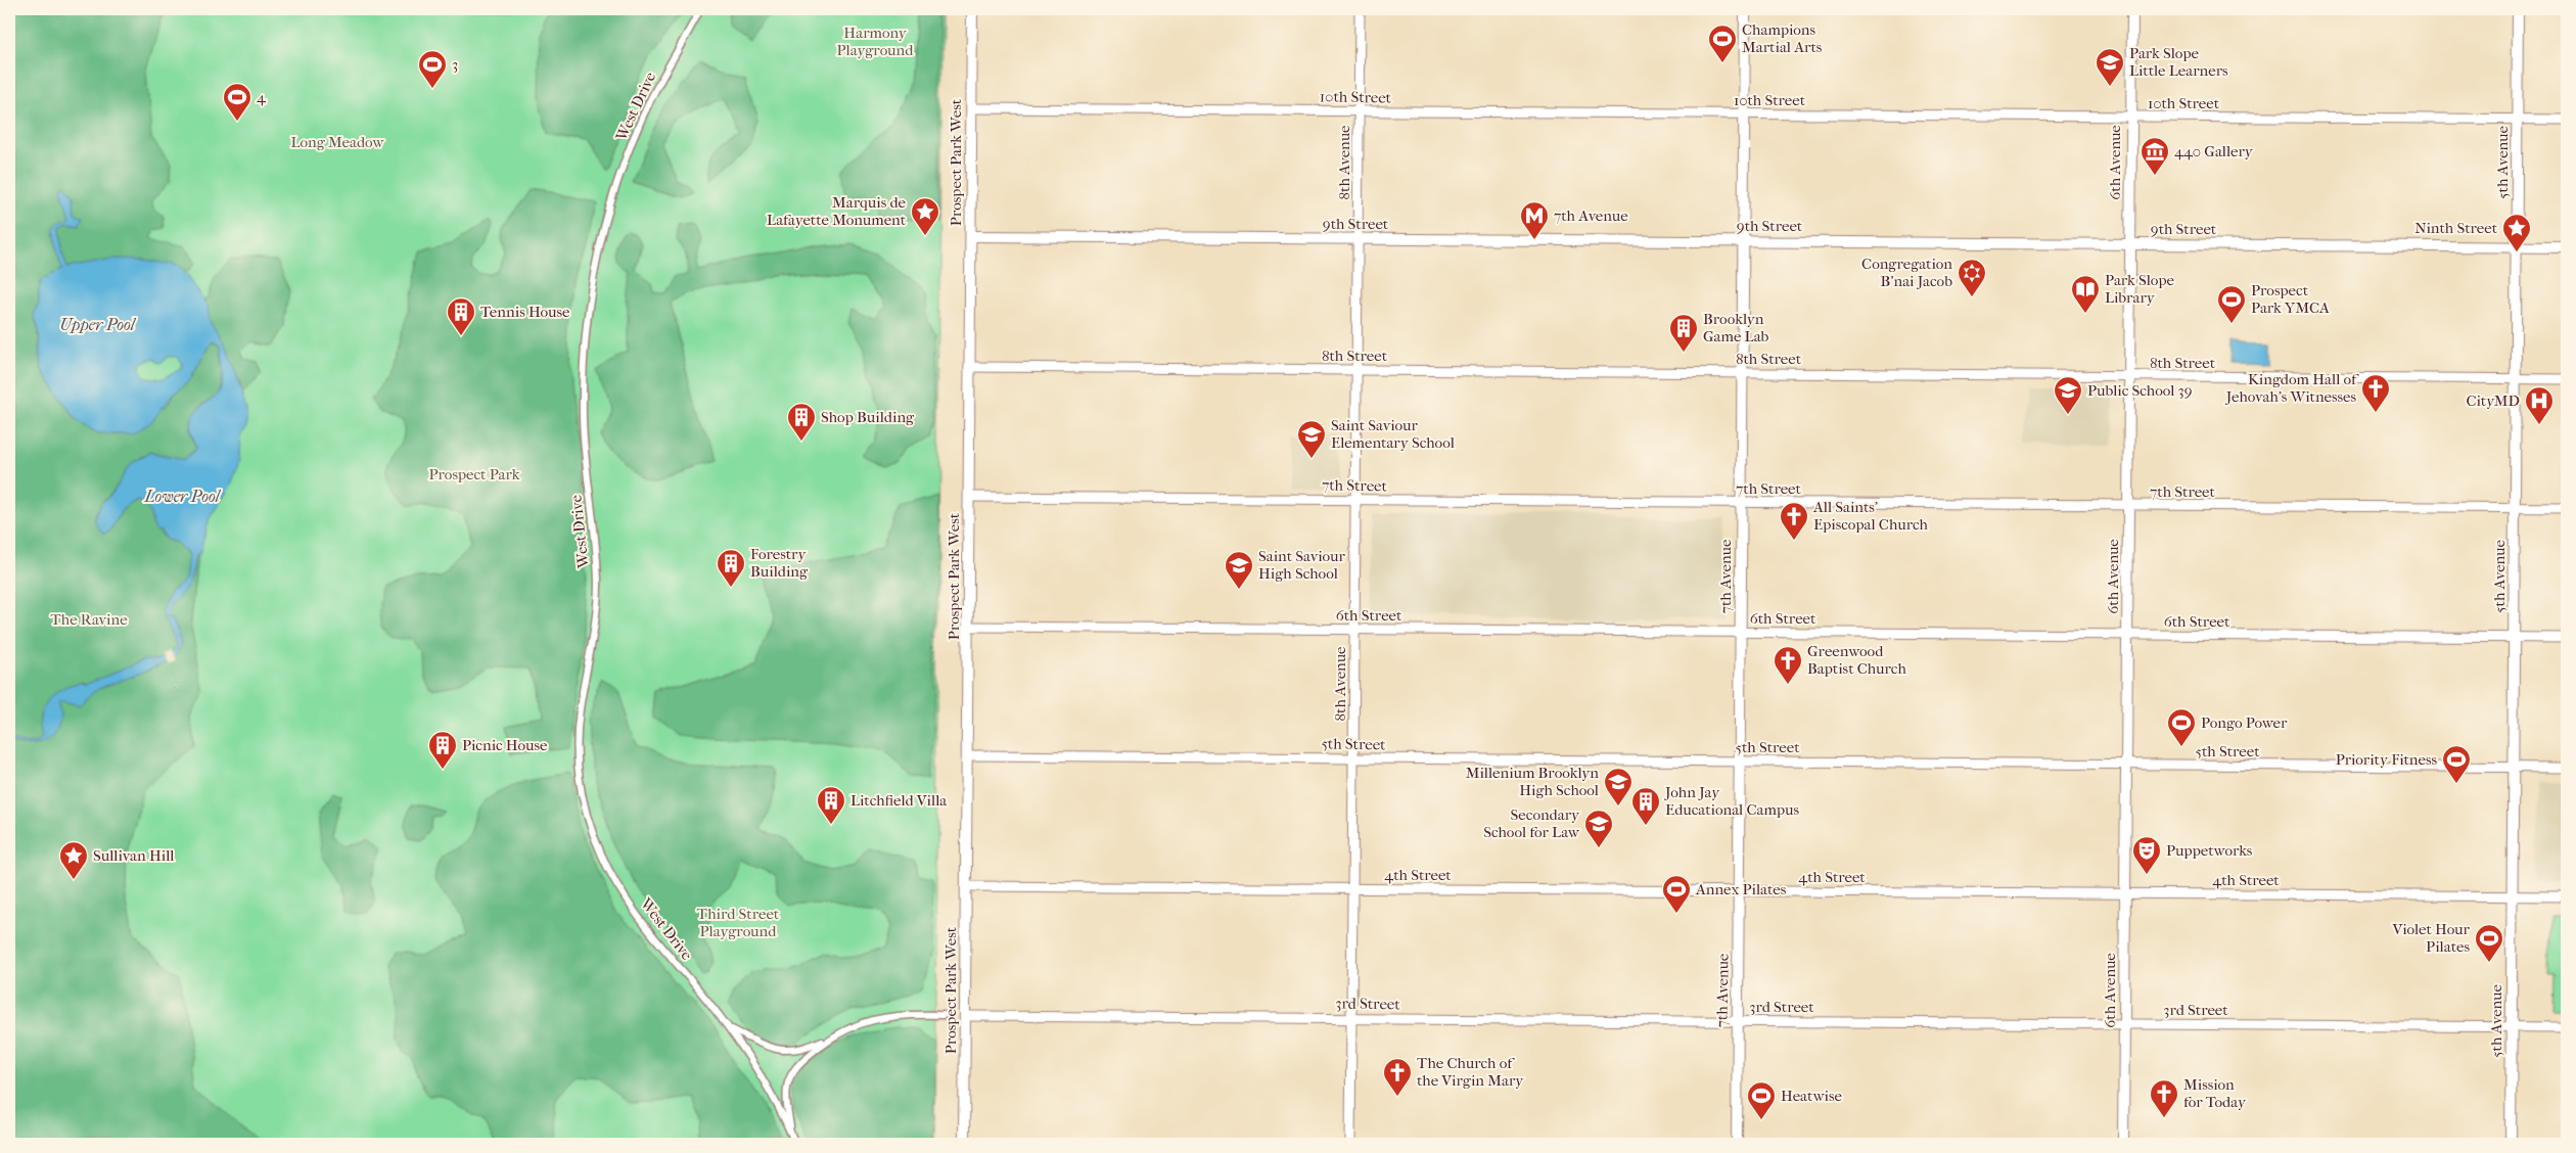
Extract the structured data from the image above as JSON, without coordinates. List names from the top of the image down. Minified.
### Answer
{"streets":{"street":["10th Street","West Drive","Prospect Park West","8th Avenue","6th Avenue","5th Avenue","9th Street","8th Street","7th Street","7th Avenue","6th Street","5th Street","4th Street","3rd Street"]},"crossings":[["10th Street","Prospect Park West"],["10th Street","8th Avenue"],["10th Street","6th Avenue"],["10th Street","5th Avenue"],["10th Street","7th Avenue"],["Prospect Park West","9th Street"],["Prospect Park West","8th Street"],["Prospect Park West","7th Street"],["Prospect Park West","6th Street"],["Prospect Park West","5th Street"],["Prospect Park West","4th Street"],["Prospect Park West","3rd Street"],["8th Avenue","9th Street"],["8th Avenue","8th Street"],["8th Avenue","7th Street"],["8th Avenue","6th Street"],["8th Avenue","5th Street"],["8th Avenue","4th Street"],["8th Avenue","3rd Street"],["6th Avenue","9th Street"],["6th Avenue","8th Street"],["6th Avenue","7th Street"],["6th Avenue","6th Street"],["6th Avenue","5th Street"],["6th Avenue","4th Street"],["6th Avenue","3rd Street"],["5th Avenue","9th Street"],["5th Avenue","8th Street"],["5th Avenue","7th Street"],["5th Avenue","6th Street"],["5th Avenue","5th Street"],["5th Avenue","4th Street"],["5th Avenue","3rd Street"],["9th Street","7th Avenue"],["8th Street","7th Avenue"],["7th Street","7th Avenue"],["7th Avenue","6th Street"],["7th Avenue","5th Street"],["7th Avenue","4th Street"],["7th Avenue","3rd Street"]],"water":["Upper Pool","Lower Pool"],"parks":["Harmony Playground","Long Meadow","Prospect Park","The Ravine","Third Street Playground"],"places":{"sports":["Champions Martial Arts","3","4","Prospect Park YMCA","Pongo Power","Priority Fitness","Annex Pilates","Violet Hour Pilates","Heatwise"],"school or university":["Park Slope Little Learners","Public School 39","Saint Saviour Elementary School","Saint Saviour High School","Millenium Brooklyn High School","Secondary School for Law"],"museum":["440 Gallery"],"place":["Marquis de Lafayette Monument","Ninth Street","Sullivan Hill"],"metro station":["7th Avenue"],"synagogue":["Congregation B'nai Jacob"],"library":["Park Slope Library"],"building":["Tennis House","Brooklyn Game Lab","Shop Building","Forestry Building","Picnic House","Litchfield Villa","John Jay Educational Campus"],"church":["Kingdom Hall of Jehovah’s Witnesses","All Saints' Episcopal Church","Greenwood Baptist Church","The Church of the Virgin Mary","Mission for Today"],"hospital":["CityMD"],"theatre":["Puppetworks"]}}
